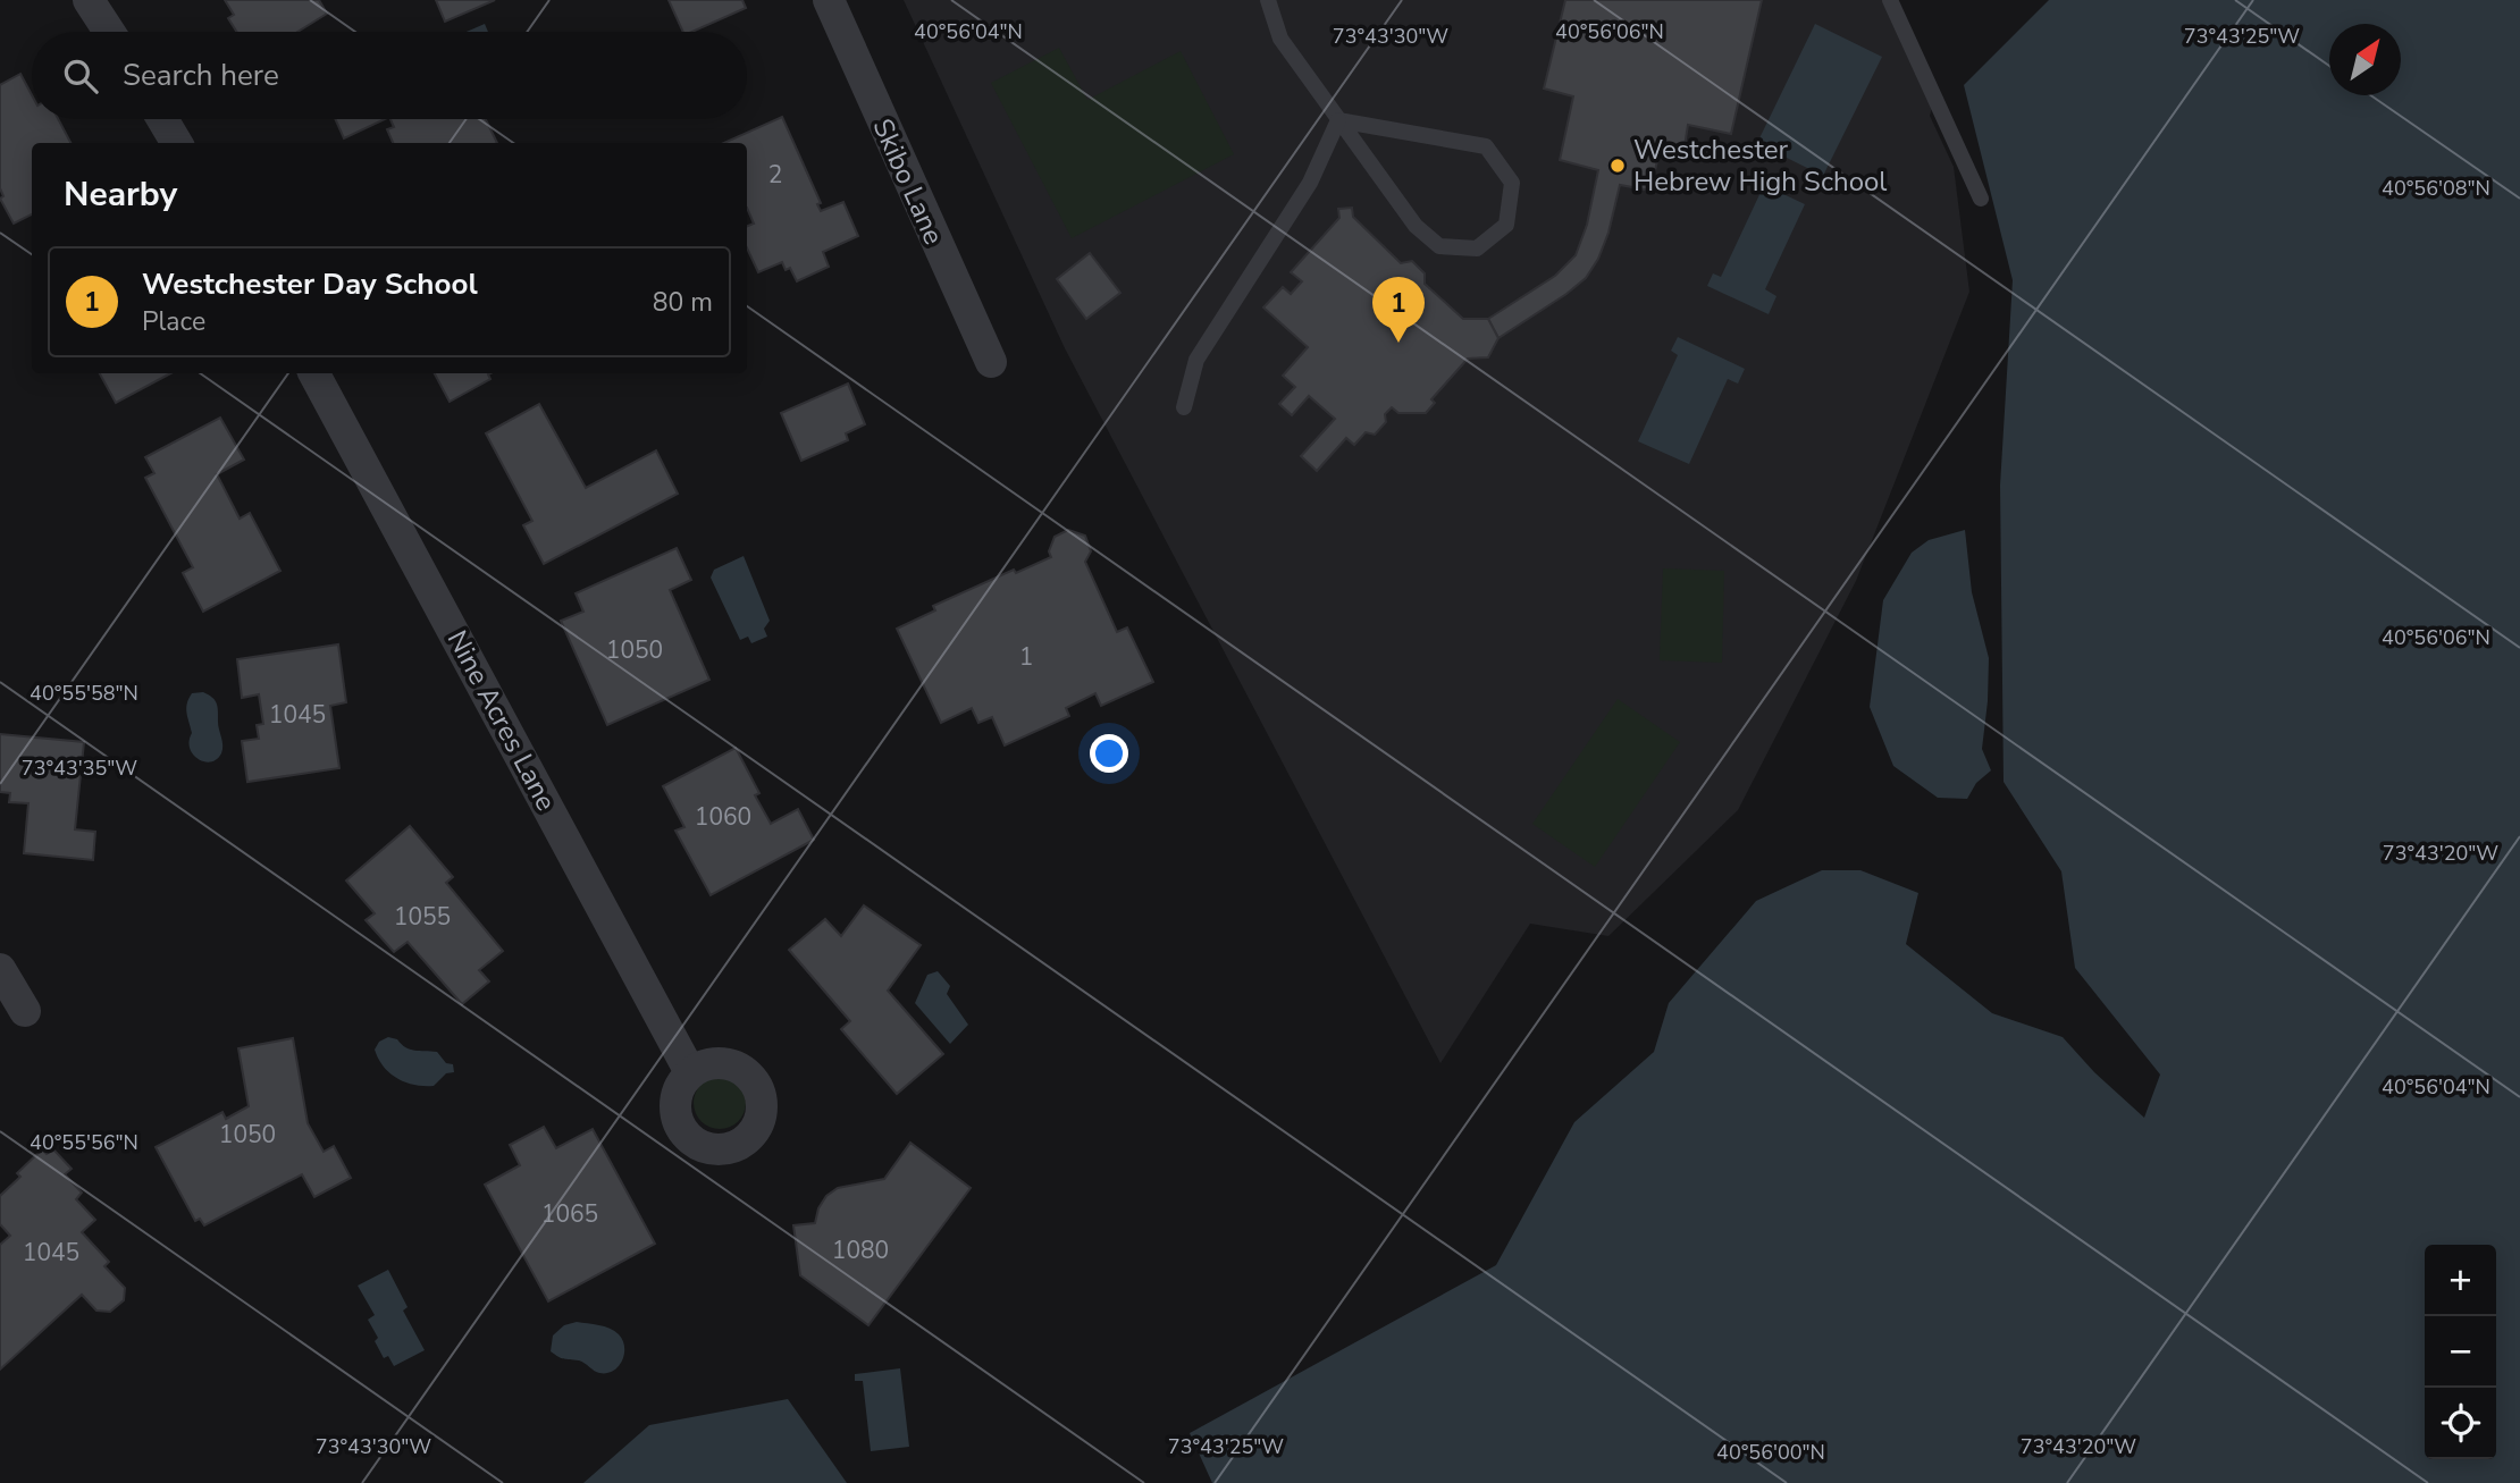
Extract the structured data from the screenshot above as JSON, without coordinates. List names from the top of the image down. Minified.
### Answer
{"streets":{"street":["Skibo Lane","Nine Acres Lane"]},"places":["Westchester Hebrew High School"],"house_numbers":["2","1050","1","1045","1060","1055","1050","1065","1080","1045"],"north":"top right","page":{"search":"Search here","heading":"Nearby","list":[{"mark":"1","name":"Westchester Day School","note":"Place","value":"80 m"}],"pins":"1","map_buttons":["+","−"]},"coordinates":["40°56'04\"N","40°56'06\"N","73°43'30\"W","73°43'25\"W","40°56'08\"N","40°55'58\"N","73°43'35\"W","73°43'20\"W","40°55'56\"N","40°56'00\"N"]}
